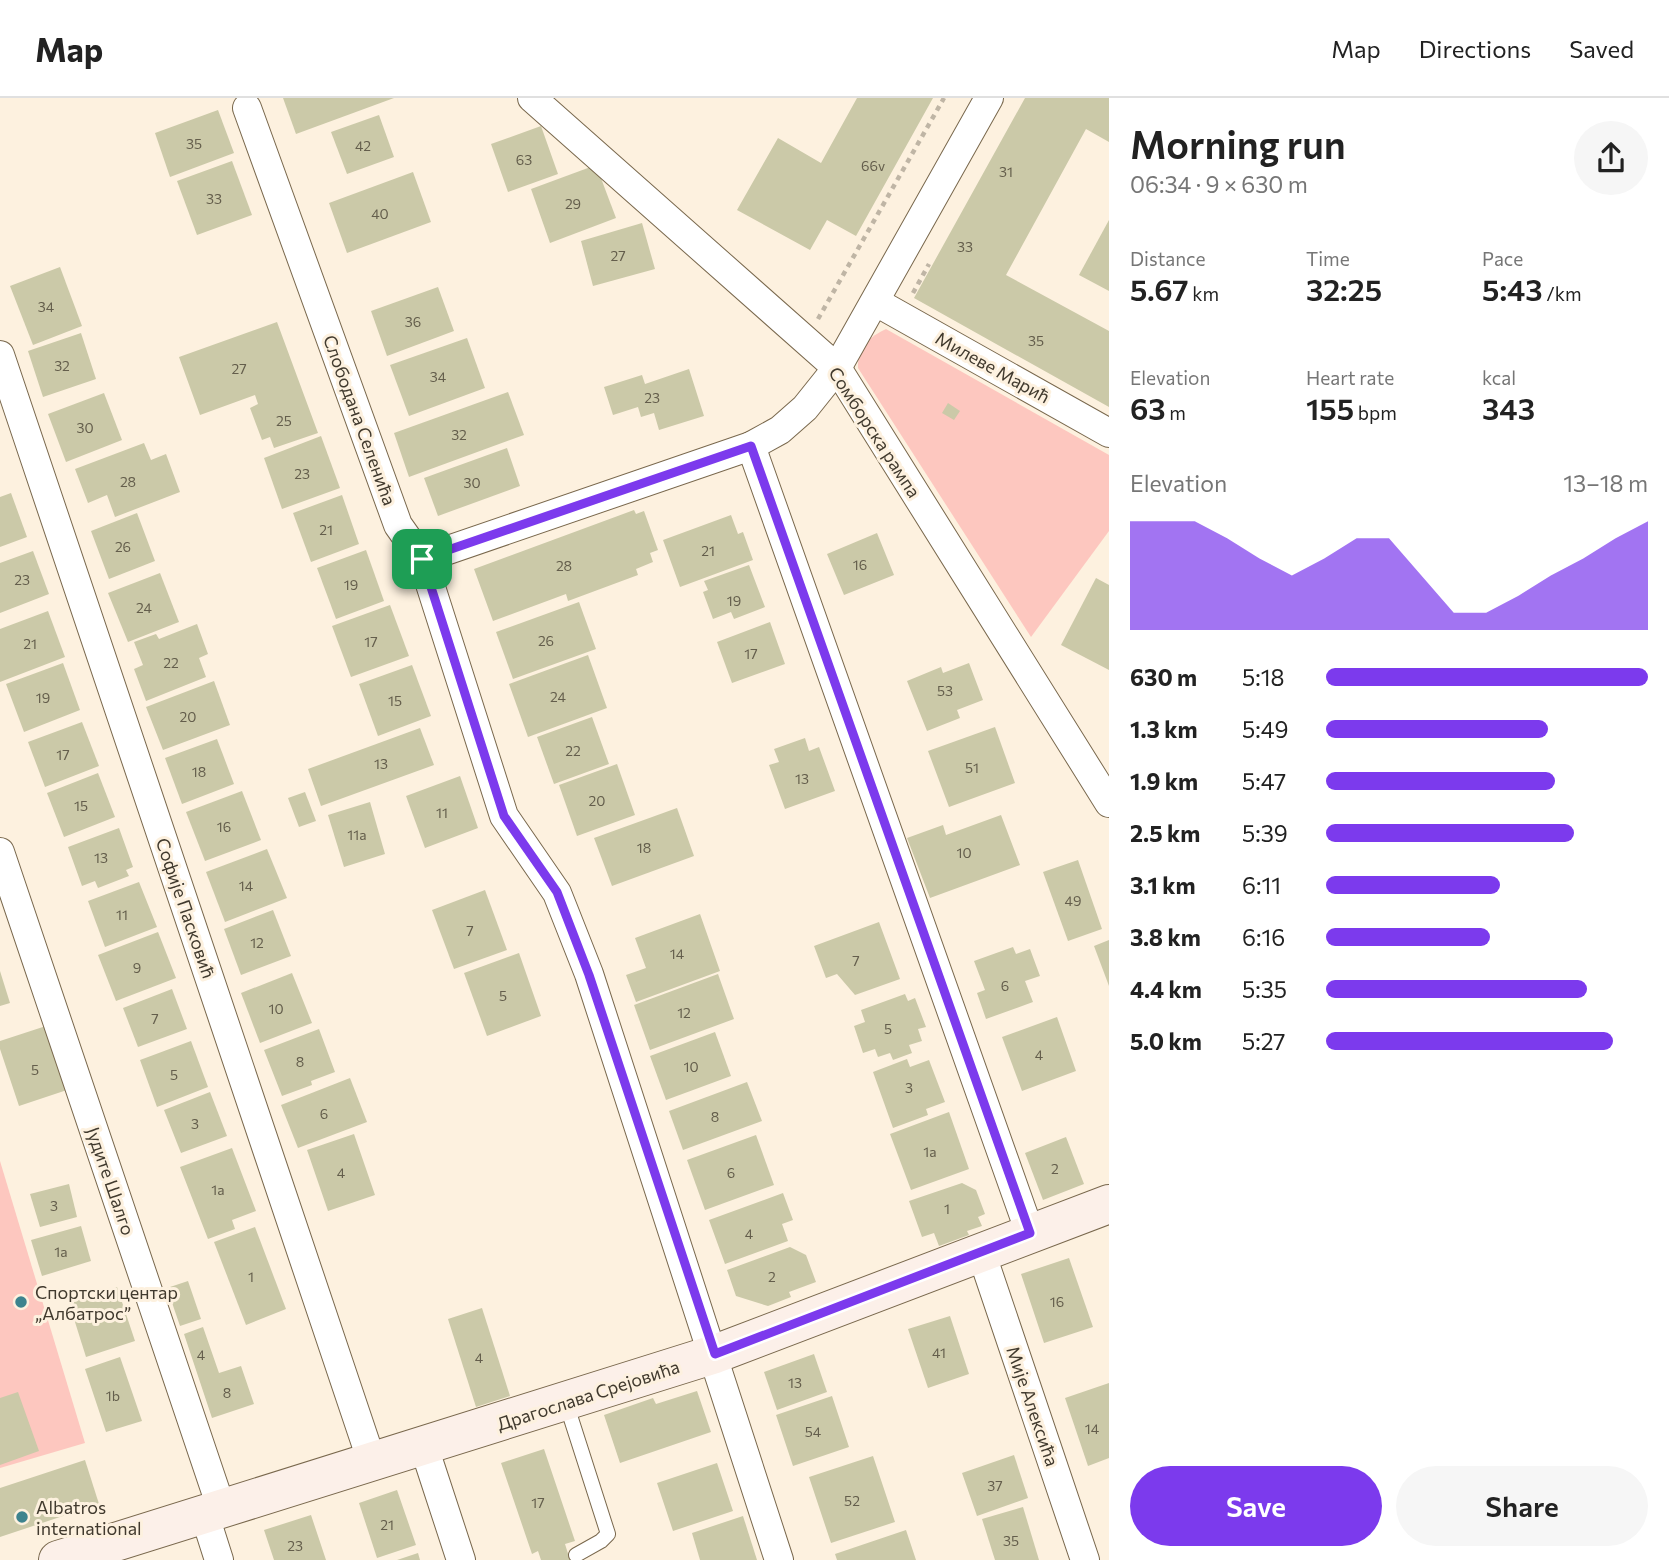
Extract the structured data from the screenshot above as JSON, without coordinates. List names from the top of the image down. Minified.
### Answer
{"streets":{"street":["Милеве Марић","Слободана Селенића","Сомборска рампа","Софије Пасковић","Јудите Шалго","Драгослава Срејовића","Мије Алексића"]},"crossings":[["Слободана Селенића","Драгослава Срејовића"],["Софије Пасковић","Драгослава Срејовића"],["Јудите Шалго","Драгослава Срејовића"],["Драгослава Срејовића","Мије Алексића"]],"places":["Спортски центар „Албатрос”","Albatros international"],"house_numbers":["35","42","63","66v","31","33","29","40","33","27","34","36","35","32","27","34","23","25","30","32","23","28","30","21","26","21","16","28","23","19","19","24","26","17","21","17","22","53","24","19","15","20","22","17","13","51","18","13","20","15","11","16","11a","18","10","13","14","49","11","7","12","14","7","9","6","5","10","12","7","5","4","8","10","5","5","3","6","8","3","1a","2","4","6","1a","3","1","4","1a","1","2","16","41","4","4","13","8","1b","14","54","37","52","17","21","35","23"],"page":{"header":"Map","nav":["Map","Directions","Saved"],"heading":["Morning run","06:34 · 9 × 630 m"],"stats":[["Distance","5.67 km"],["Time","32:25"],["Pace","5:43 /km"],["Elevation","63 m"],["Heart rate","155 bpm"],["kcal","343"]],"chart":["Elevation","13–18 m"],"list":[{"name":"630 m","note":"5:18"},{"name":"1.3 km","note":"5:49"},{"name":"1.9 km","note":"5:47"},{"name":"2.5 km","note":"5:39"},{"name":"3.1 km","note":"6:11"},{"name":"3.8 km","note":"6:16"},{"name":"4.4 km","note":"5:35"},{"name":"5.0 km","note":"5:27"}],"buttons":["Save","Share"]}}
